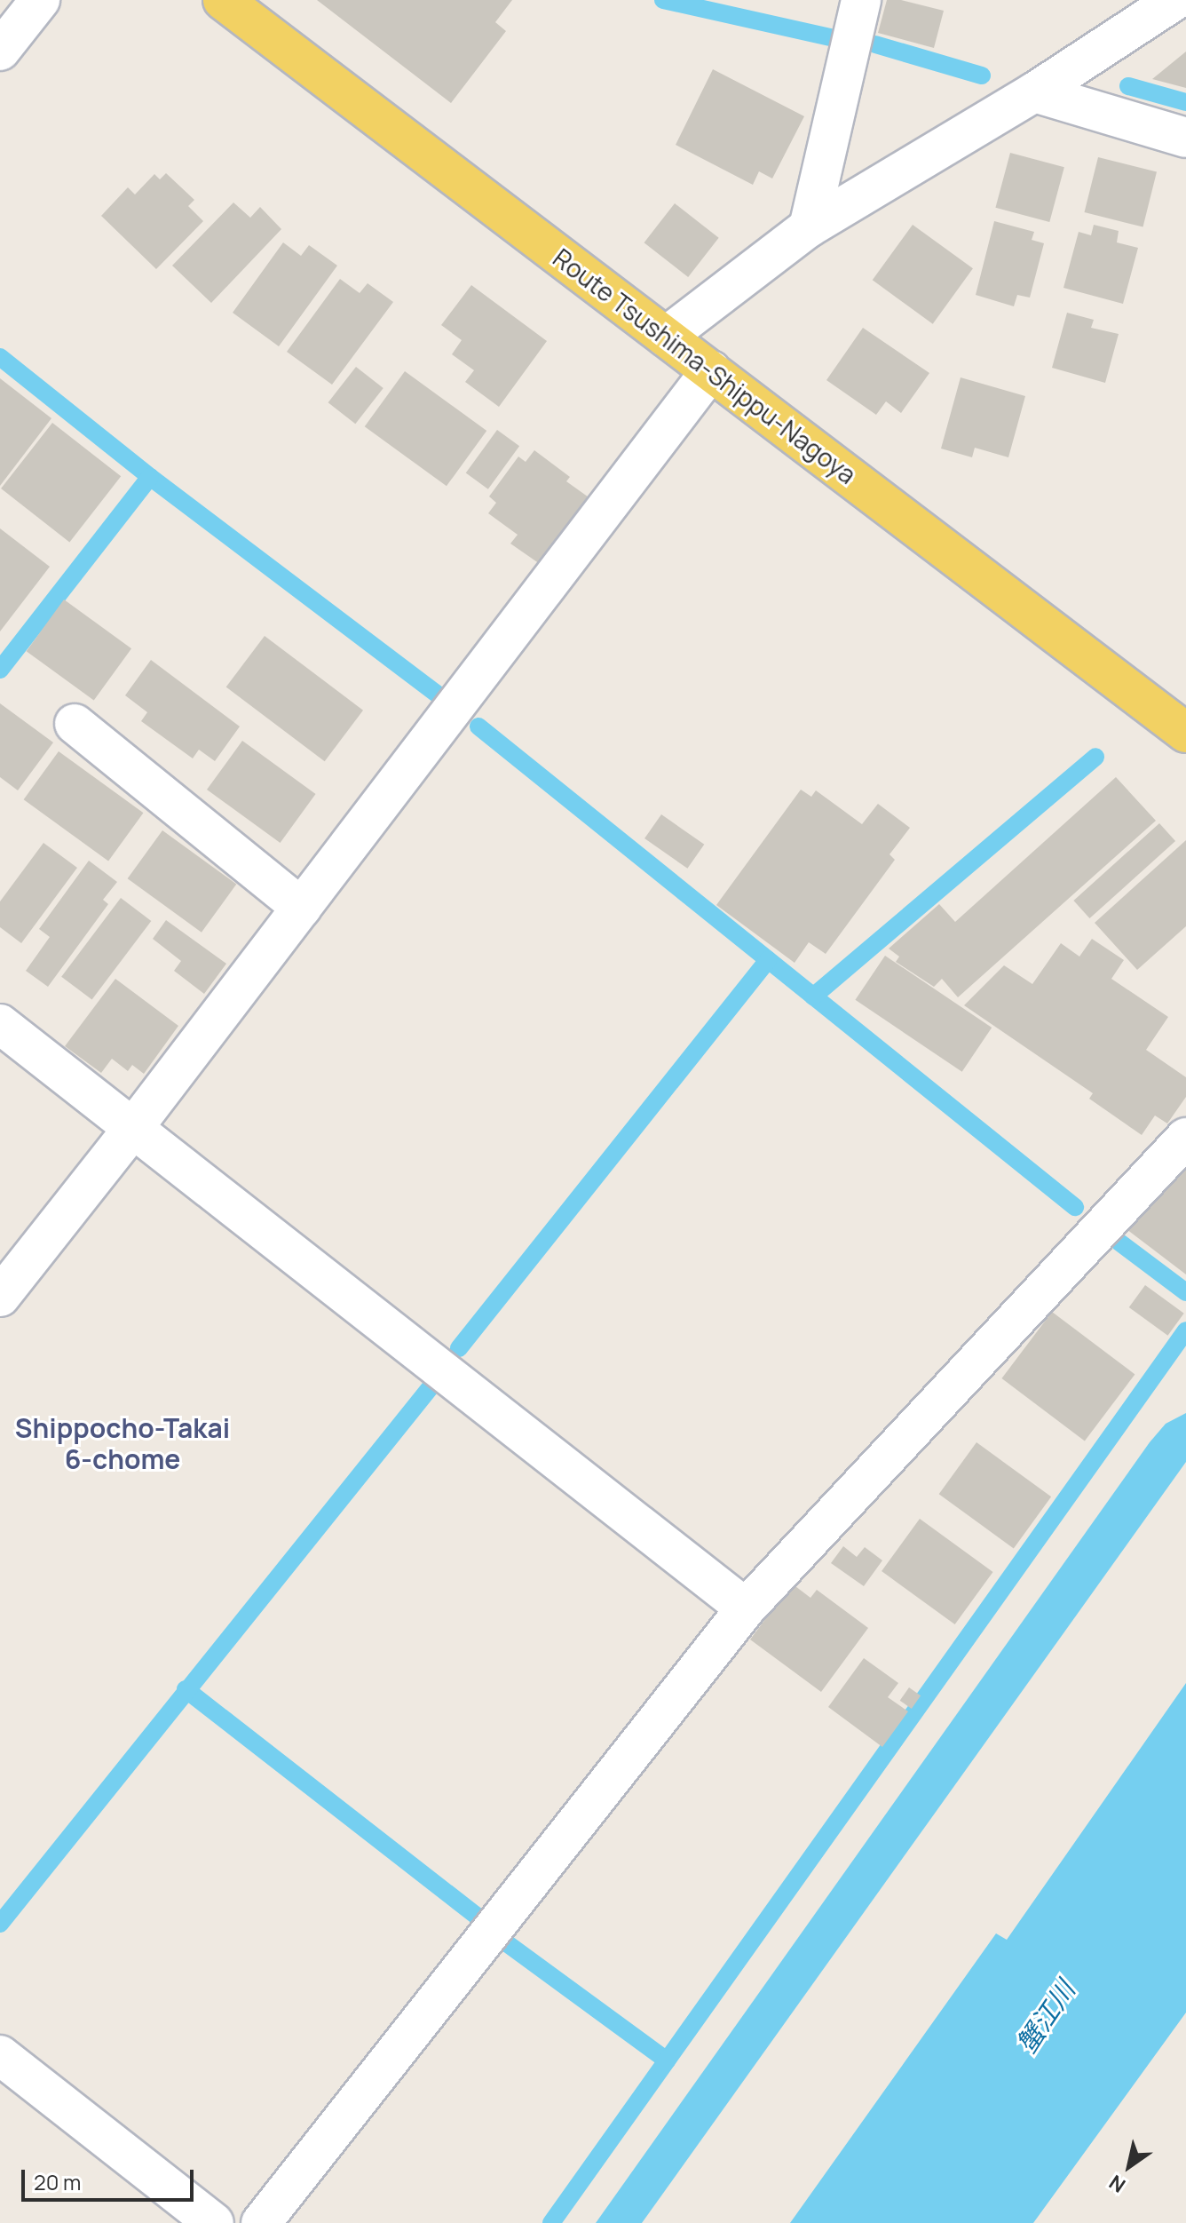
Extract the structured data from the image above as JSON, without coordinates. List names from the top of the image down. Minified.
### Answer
{"streets":{"main road":["Route Tsushima-Shippu-Nagoya"]},"districts":["Shippocho-Takai 6-chome"],"water":["蟹江川"],"scale_bar":"20 m","north":"bottom left"}
